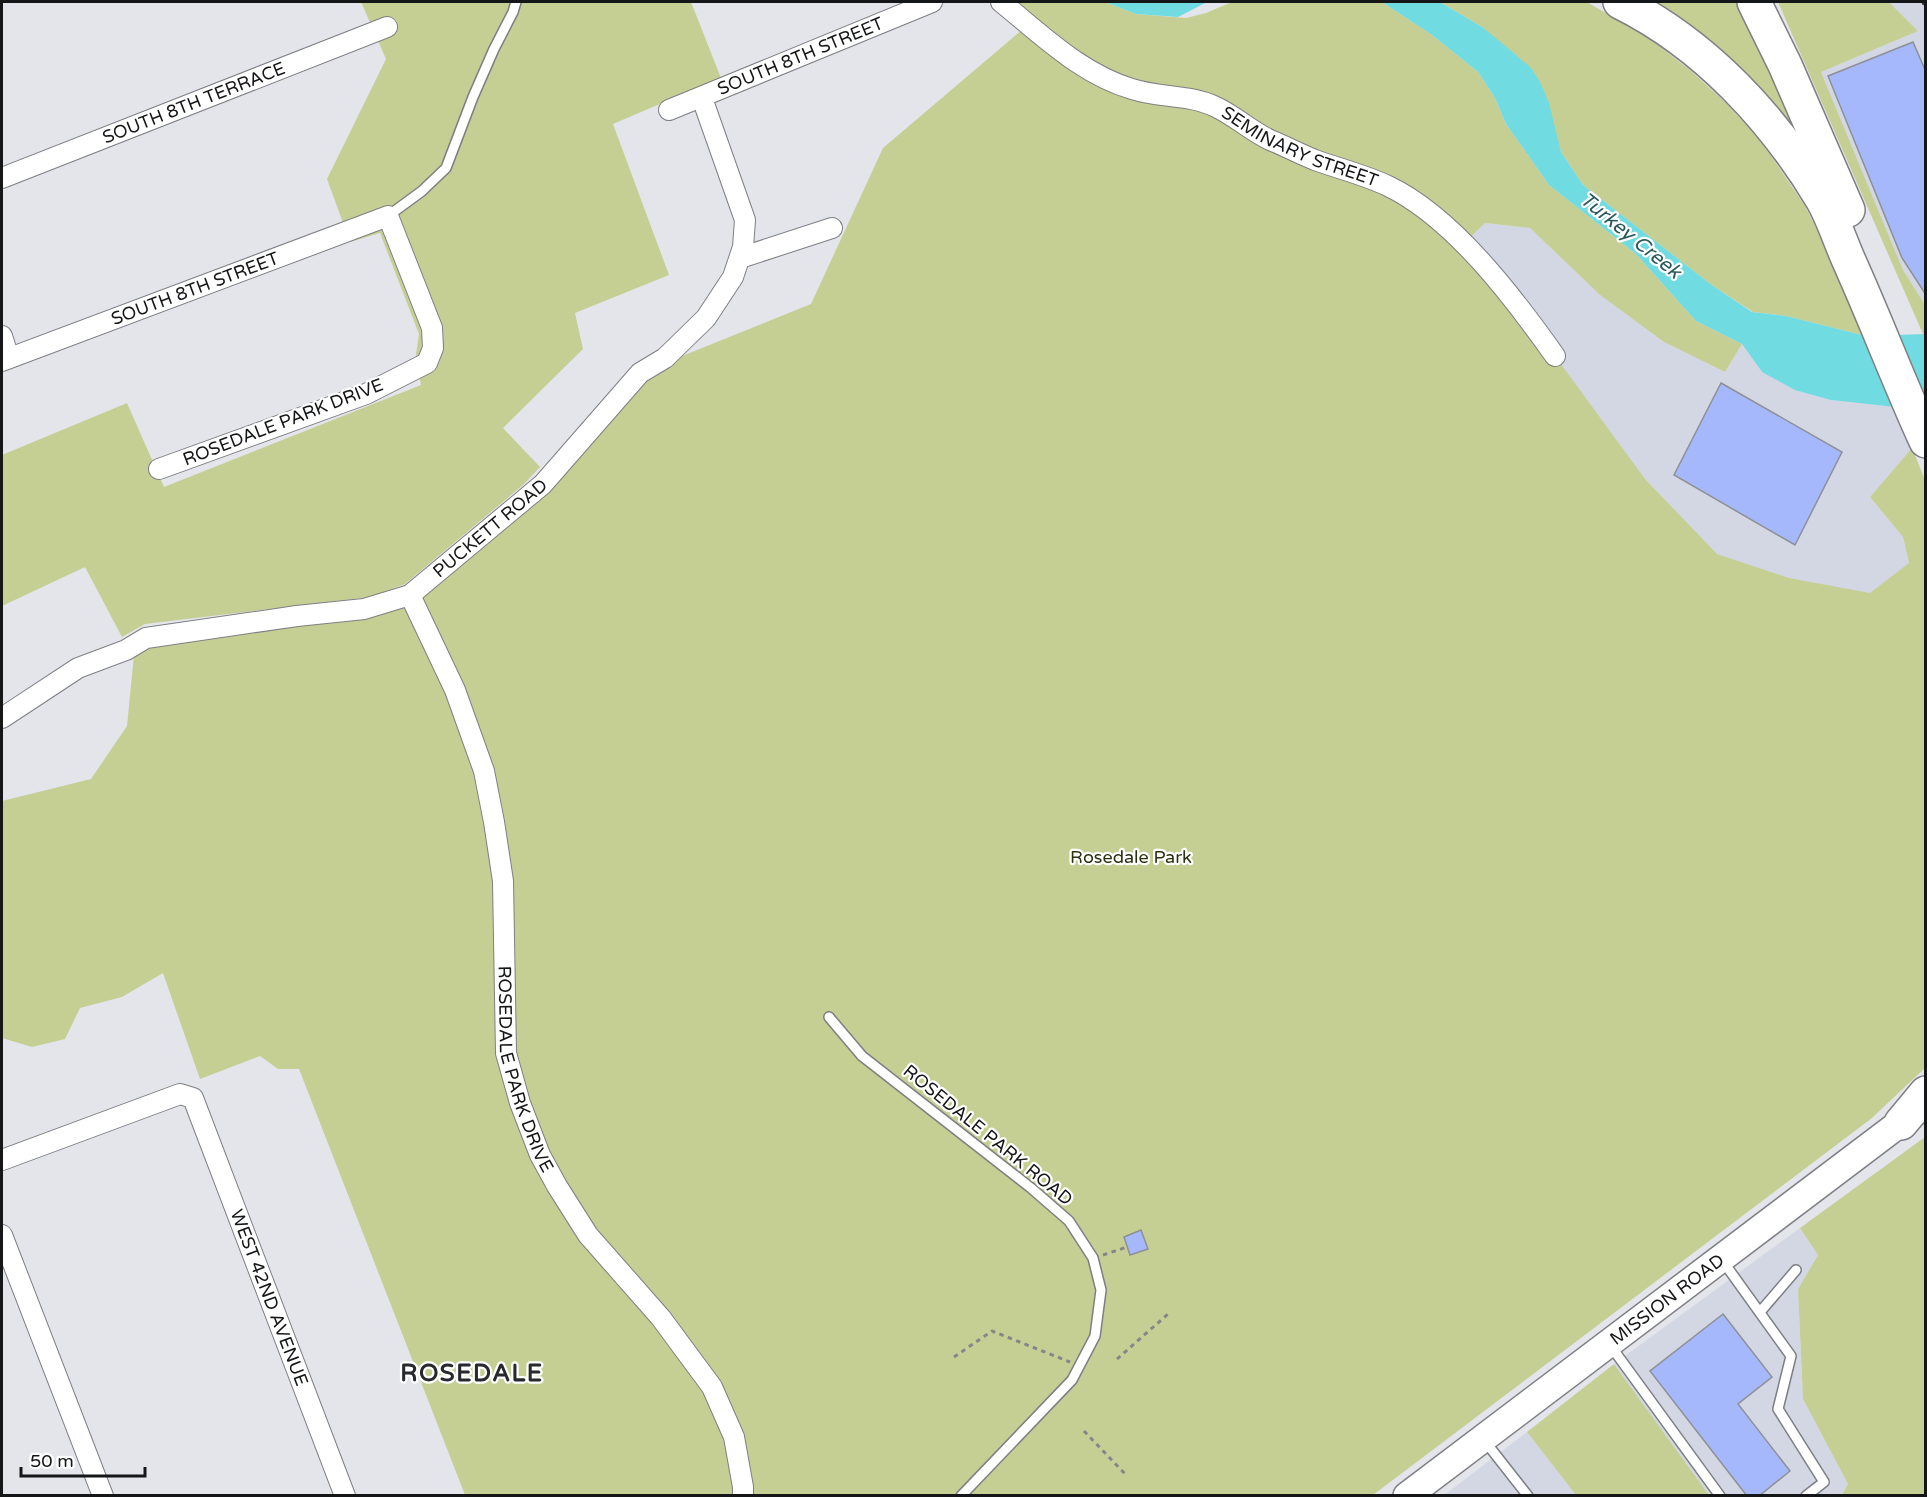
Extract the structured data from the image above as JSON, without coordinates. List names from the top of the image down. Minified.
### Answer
{"streets":{"main road":["MISSION ROAD"],"street":["SOUTH 8TH STREET","SOUTH 8TH TERRACE","SEMINARY STREET","ROSEDALE PARK DRIVE","PUCKETT ROAD","WEST 42ND AVENUE"],"lane":["ROSEDALE PARK ROAD"]},"crossings":[["SOUTH 8TH STREET","ROSEDALE PARK DRIVE"],["SOUTH 8TH STREET","PUCKETT ROAD"],["ROSEDALE PARK DRIVE","PUCKETT ROAD"]],"districts":["ROSEDALE"],"water":["Turkey Creek"],"parks":["Rosedale Park"],"scale_bar":"50 m"}
